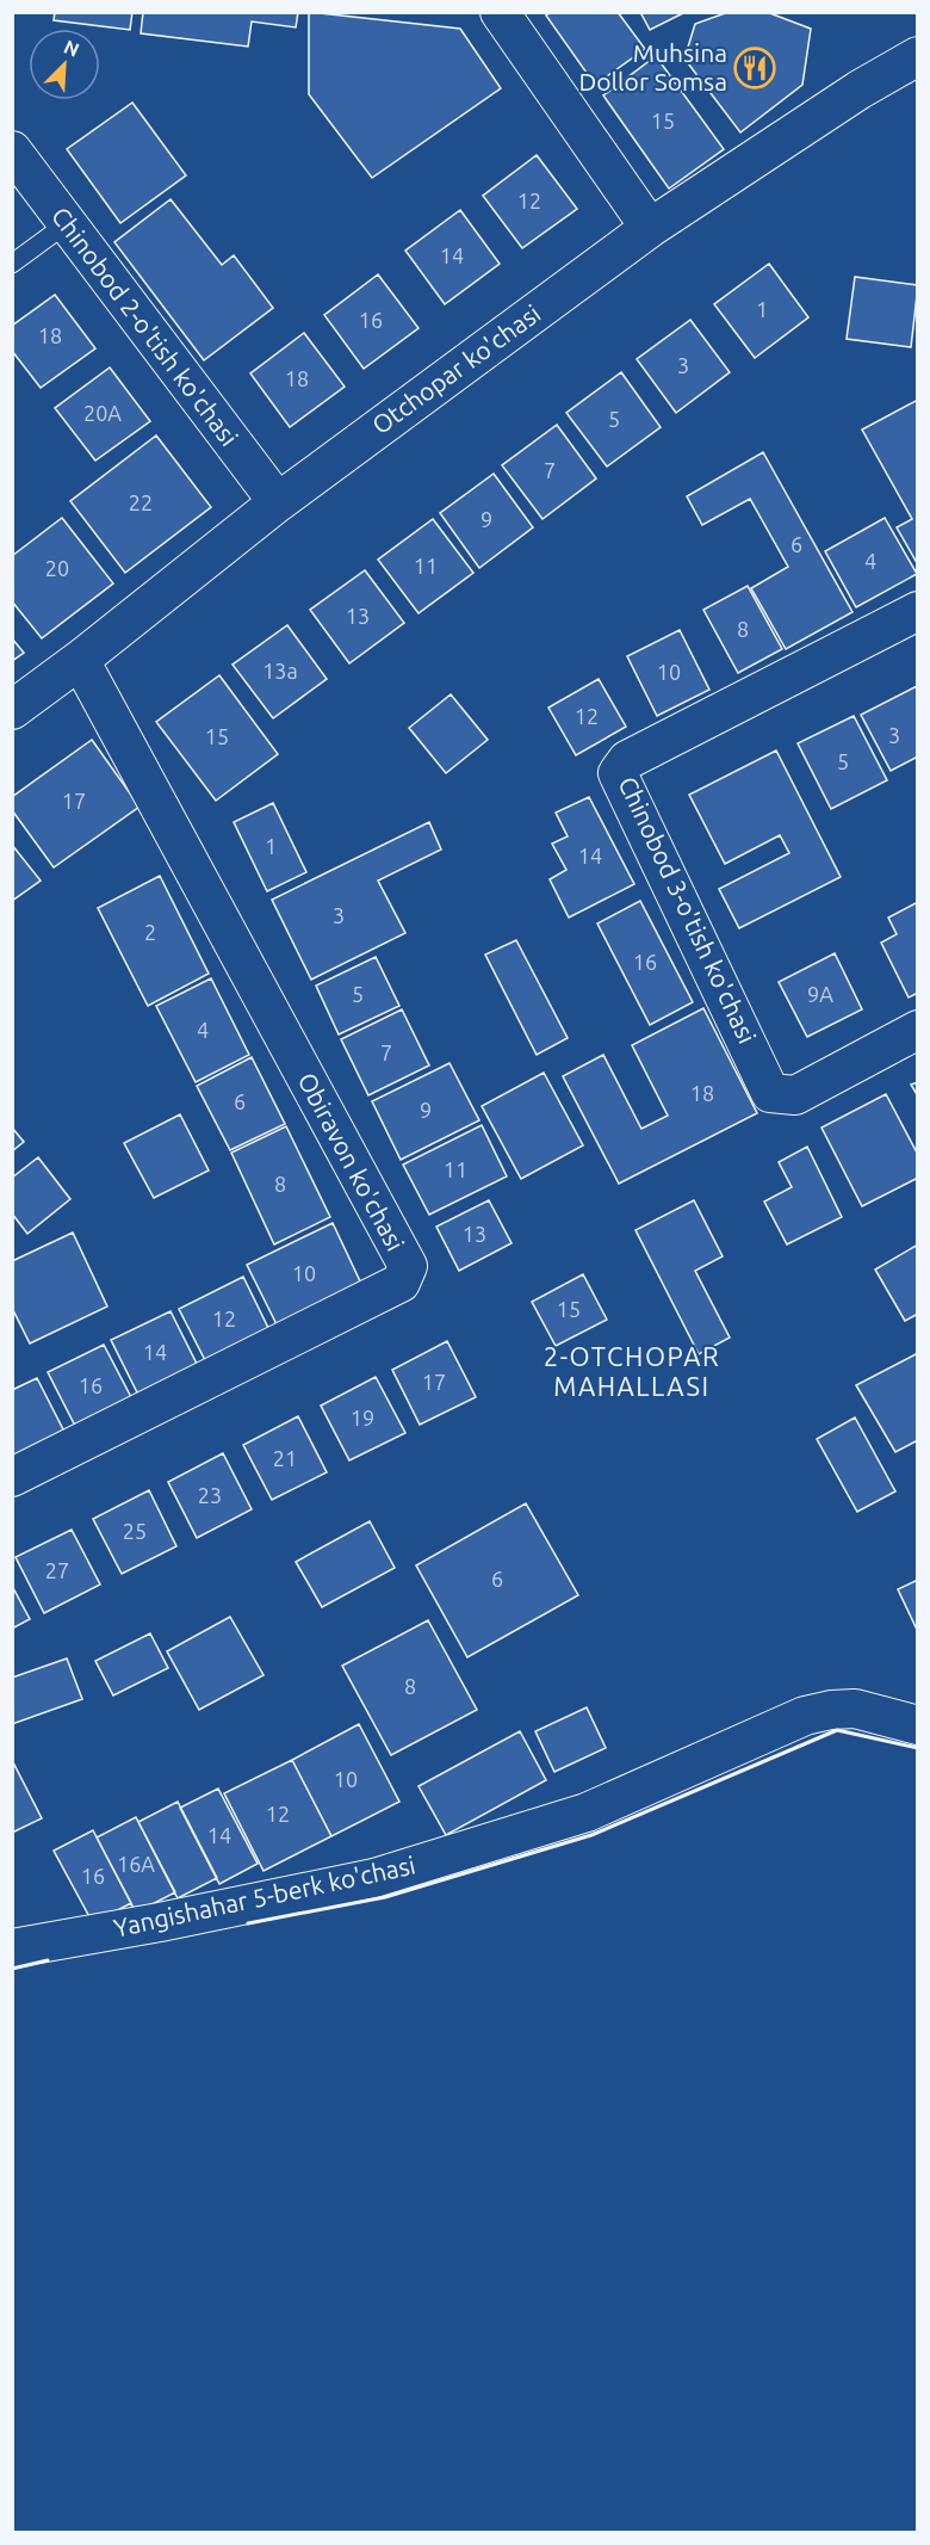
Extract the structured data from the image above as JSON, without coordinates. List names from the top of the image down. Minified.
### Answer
{"streets":{"street":["Chinobod 2-o'tish ko'chasi","Otchopar ko'chasi","Chinobod 3-o'tish ko'chasi","Obiravon ko'chasi","Yangishahar 5-berk ko'chasi"]},"crossings":[["Chinobod 2-o'tish ko'chasi","Otchopar ko'chasi"],["Otchopar ko'chasi","Obiravon ko'chasi"]],"districts":["2-OTCHOPAR MAHALLASI"],"places":{"restaurant":["Muhsina Dollor Somsa"]},"house_numbers":["15","12","14","1","16","18","3","18","20A","5","7","22","9","6","4","11","20","13","8","13a","10","12","3","15","5","17","1","14","3","2","16","5","9A","4","7","18","6","9","11","8","13","10","15","12","14","17","16","19","21","23","25","27","6","8","10","12","14","16A","16"],"north":"top right"}
